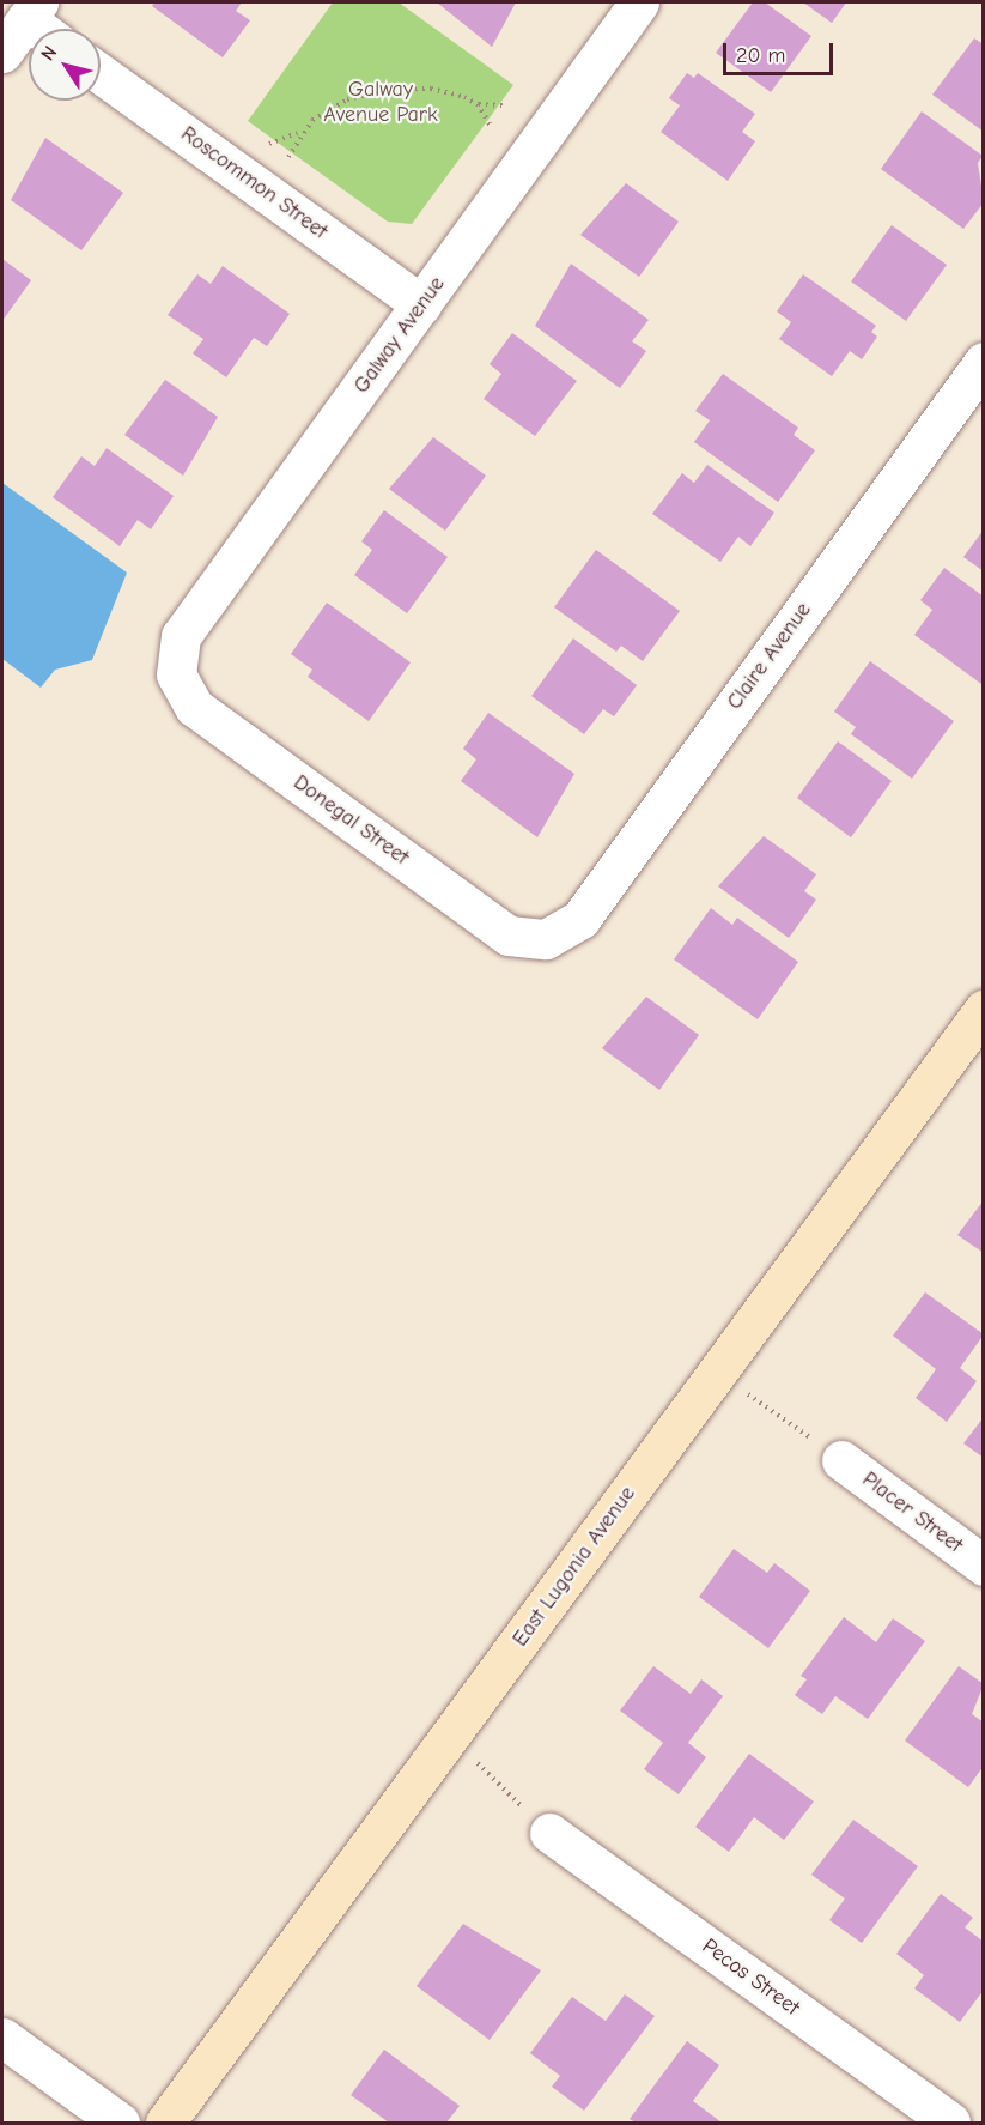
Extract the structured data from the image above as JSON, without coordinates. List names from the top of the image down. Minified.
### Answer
{"streets":{"main road":["East Lugonia Avenue"],"street":["Roscommon Street","Galway Avenue","Claire Avenue","Donegal Street","Placer Street","Pecos Street"]},"crossings":[["Roscommon Street","Galway Avenue"],["Galway Avenue","Donegal Street"],["Claire Avenue","Donegal Street"]],"parks":["Galway Avenue Park"],"scale_bar":"20 m","north":"top left"}
